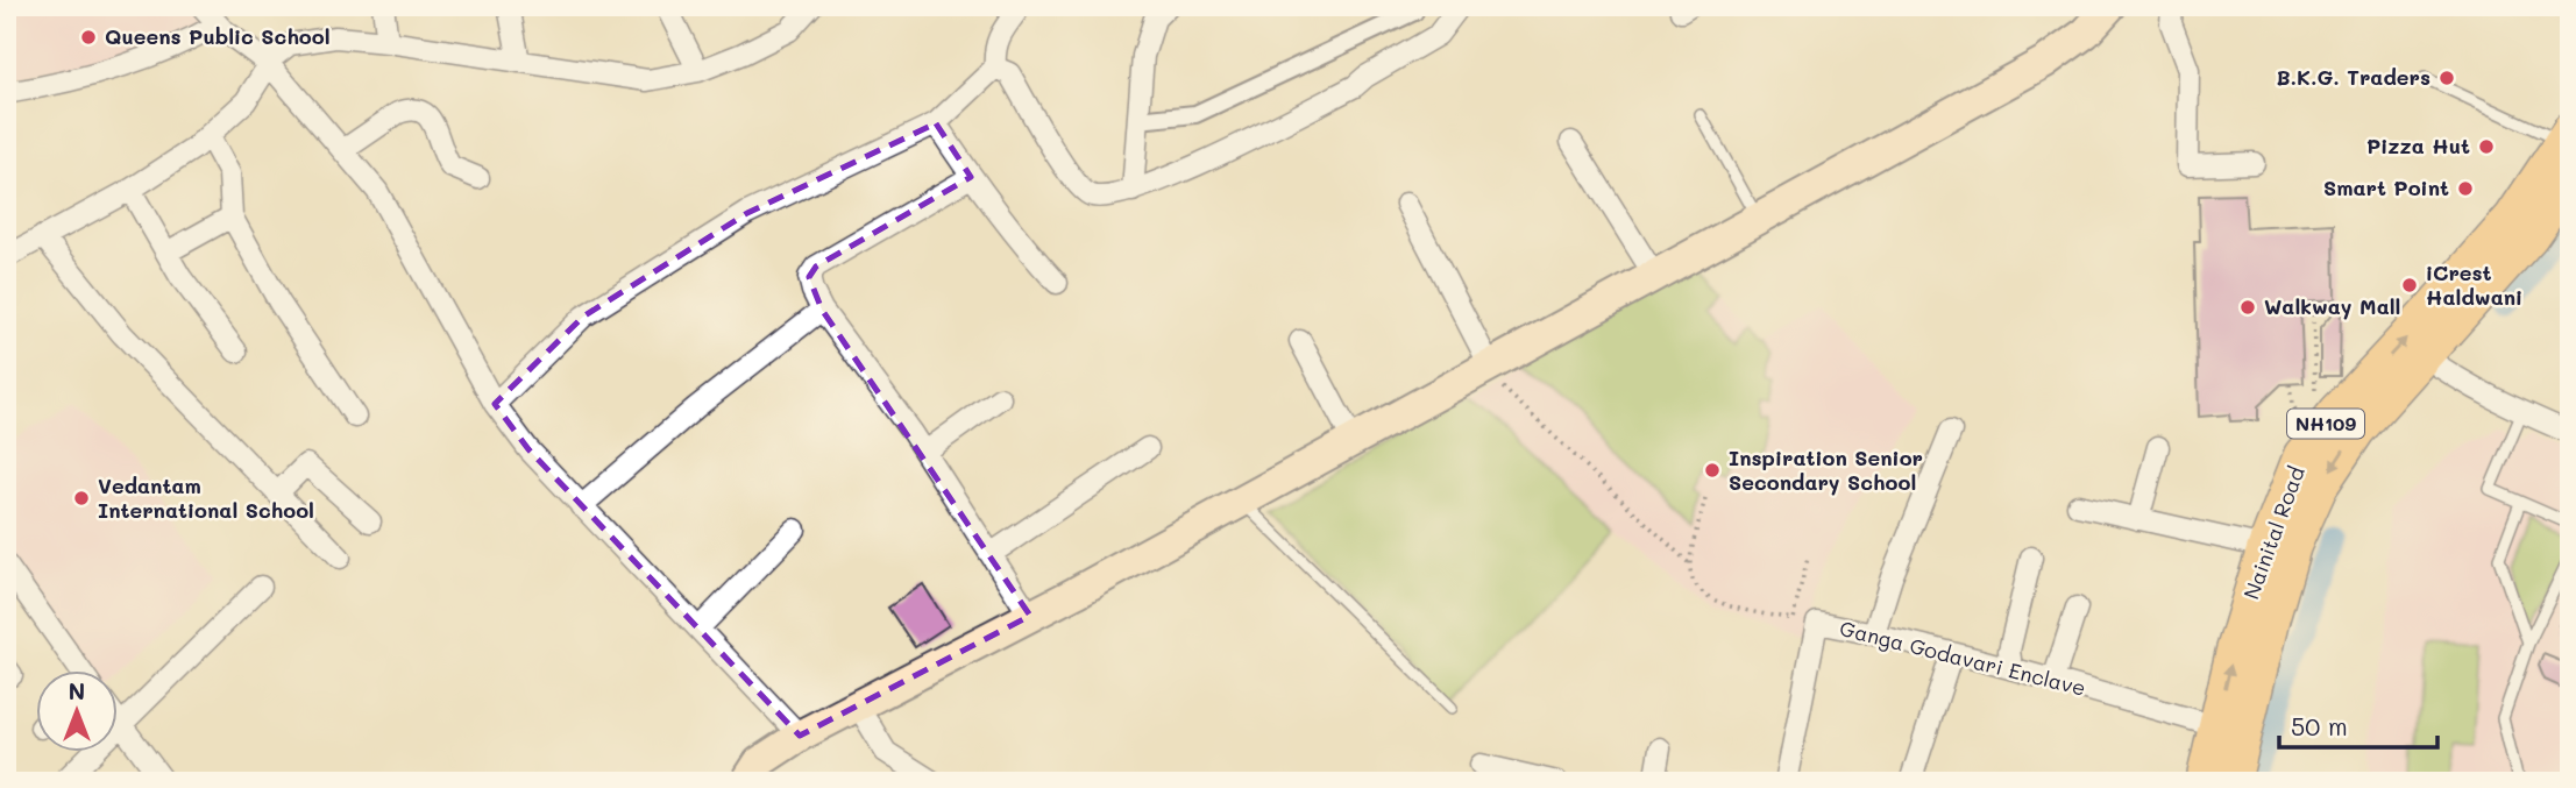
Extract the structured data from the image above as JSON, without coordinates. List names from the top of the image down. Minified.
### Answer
{"streets":{"highway":["NH109","Nainital Road"],"street":["Ganga Godavari Enclave"]},"crossings":[["Nainital Road","Ganga Godavari Enclave"]],"places":["Queens Public School","B.K.G. Traders","Pizza Hut","Smart Point","iCrest Haldwani","Walkway Mall","Inspiration Senior Secondary School","Vedantam International School"],"scale_bar":"50 m","north":"top"}
